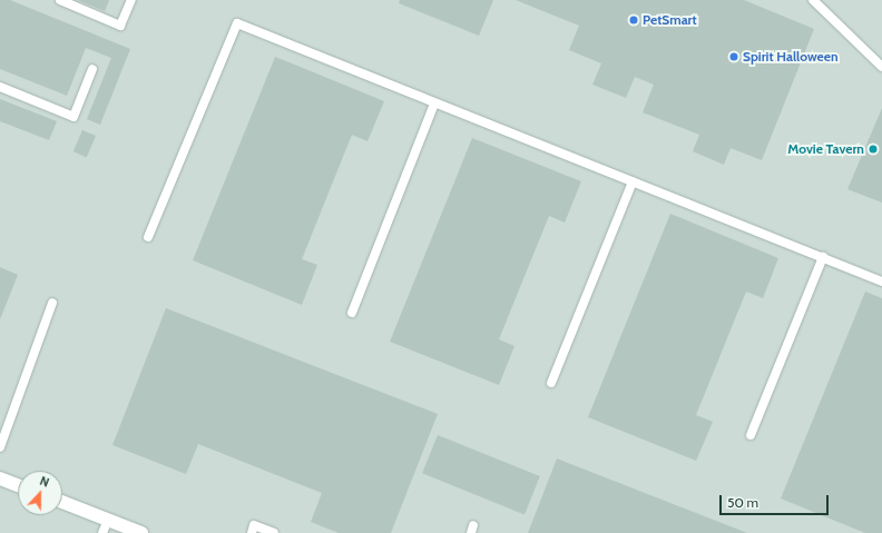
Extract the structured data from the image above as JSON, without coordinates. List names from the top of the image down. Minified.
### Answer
{"places":["PetSmart","Spirit Halloween","Movie Tavern"],"scale_bar":"50 m","north":"top"}
